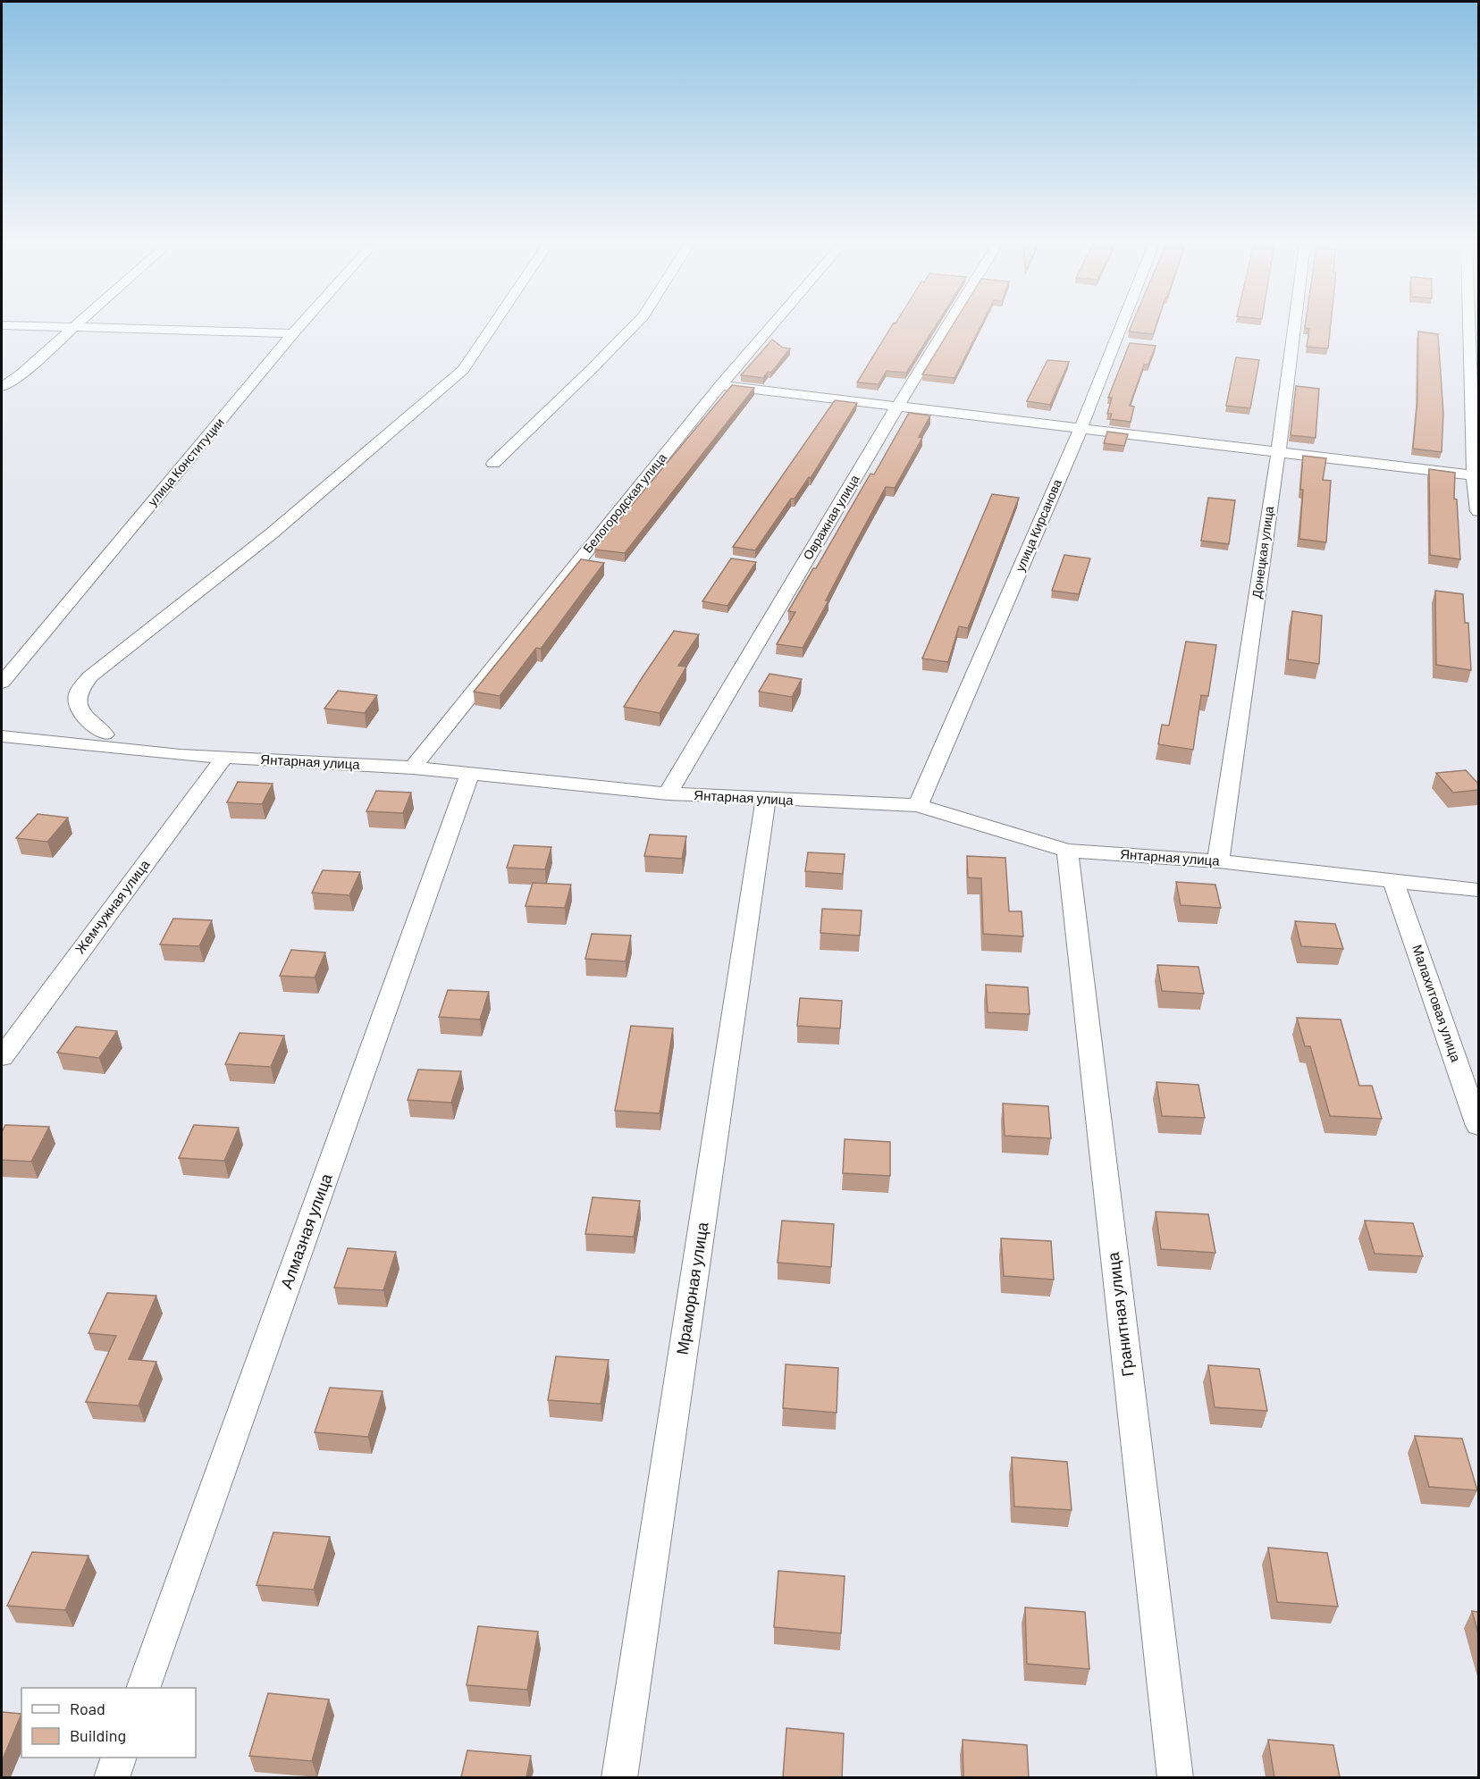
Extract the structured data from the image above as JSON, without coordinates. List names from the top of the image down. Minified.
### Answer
{"streets":{"street":["улица Конституции","Белогородская улица","Овражная улица","улица Кирсанова","Донецкая улица","Янтарная улица","Жемчужная улица","Малахитовая улица","Алмазная улица","Мраморная улица","Гранитная улица"]},"crossings":[["Белогородская улица","Янтарная улица"],["Овражная улица","Янтарная улица"],["улица Кирсанова","Янтарная улица"],["Донецкая улица","Янтарная улица"],["Янтарная улица","Жемчужная улица"],["Янтарная улица","Малахитовая улица"],["Янтарная улица","Алмазная улица"],["Янтарная улица","Мраморная улица"],["Янтарная улица","Гранитная улица"]],"legend":["Road","Building"]}
